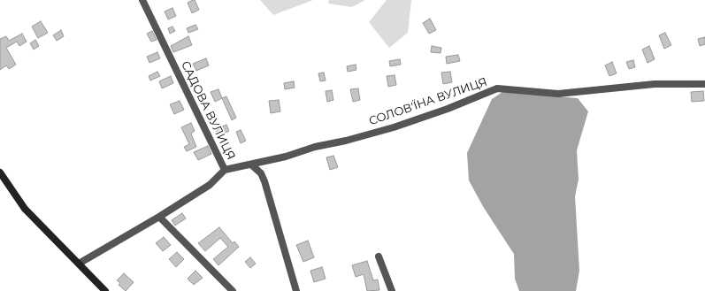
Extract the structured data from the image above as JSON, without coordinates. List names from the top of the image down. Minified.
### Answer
{"streets":{"street":["СОЛОВ'ЇНА ВУЛИЦЯ","САДОВА ВУЛИЦЯ"]},"crossings":[["СОЛОВ'ЇНА ВУЛИЦЯ","САДОВА ВУЛИЦЯ"]]}
